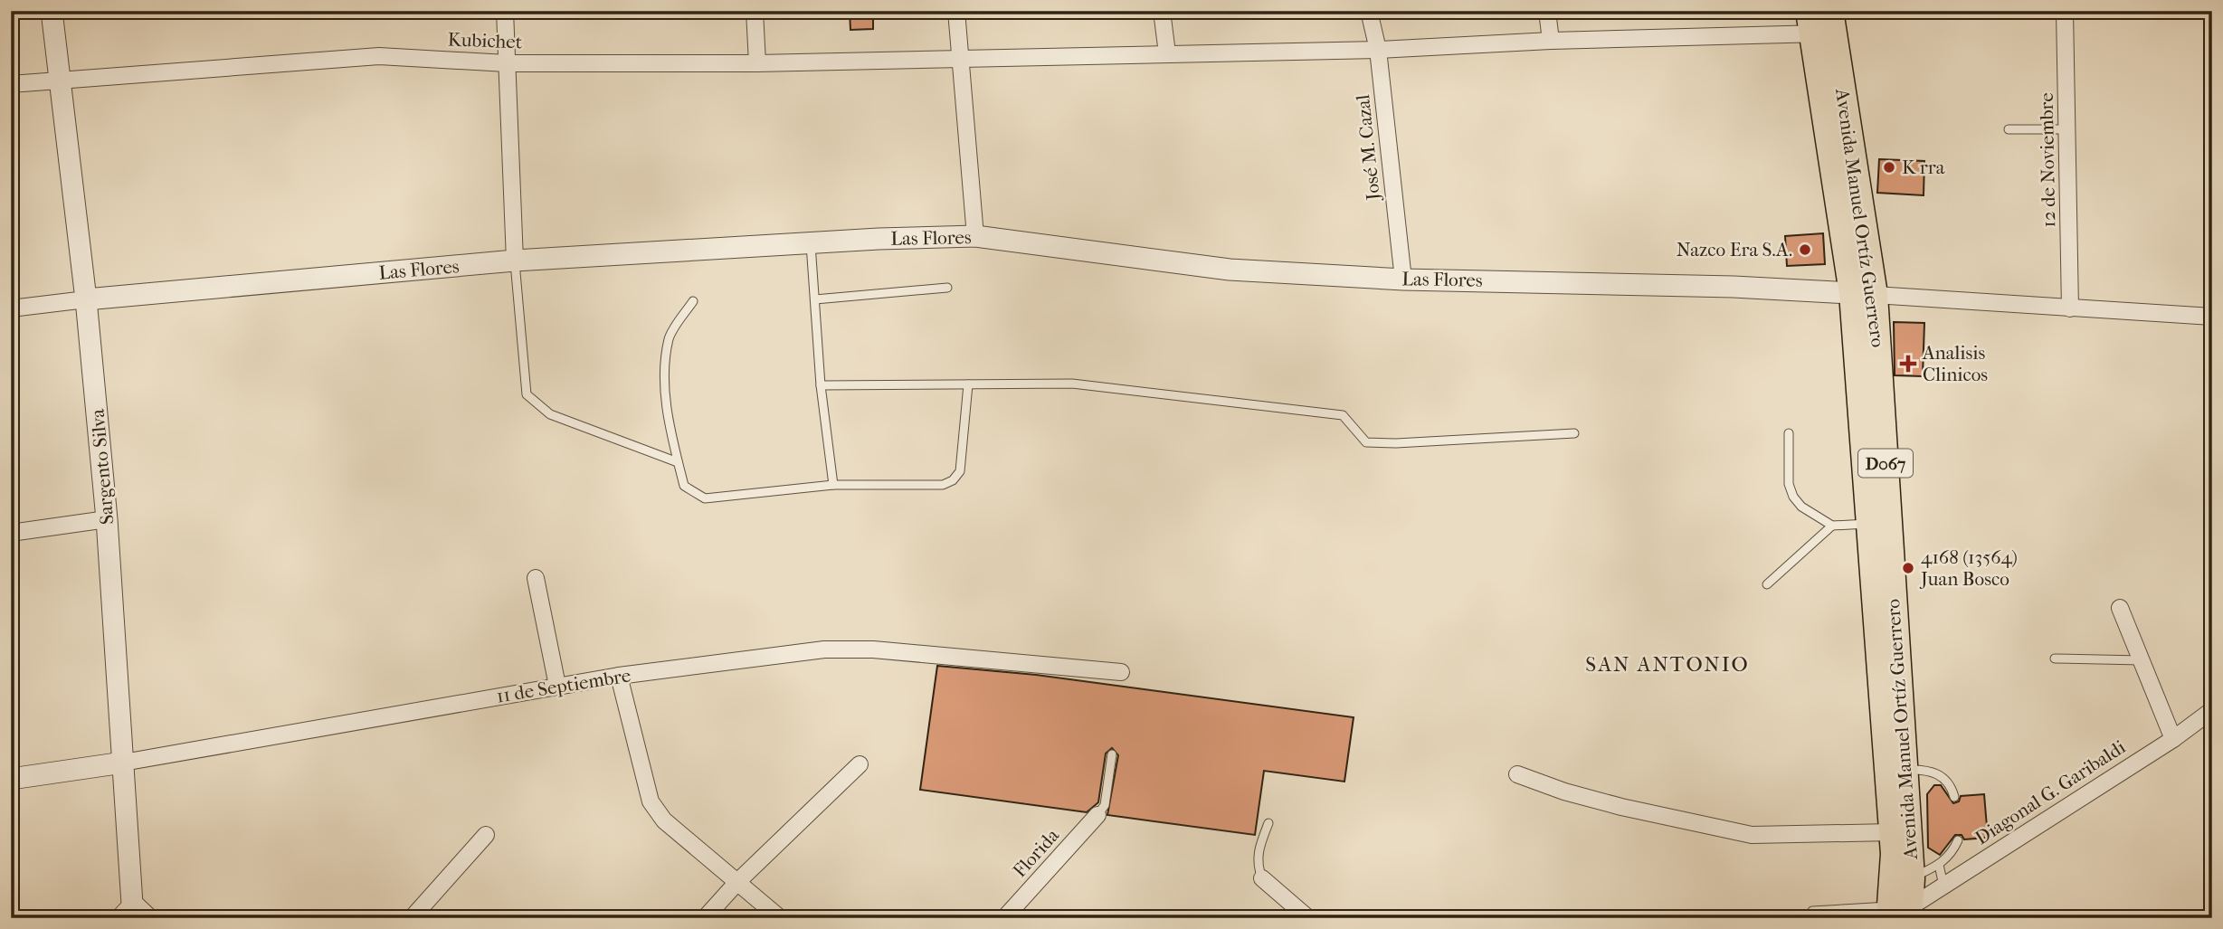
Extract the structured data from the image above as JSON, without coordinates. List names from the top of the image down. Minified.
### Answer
{"streets":{"main road":["Avenida Manuel Ortíz Guerrero","D067"],"street":["Kubichet","José M. Cazal","12 de Noviembre","Las Flores","Sargento Silva","11 de Septiembre","Diagonal G. Garibaldi","Florida"]},"crossings":[["Kubichet","José M. Cazal"],["Kubichet","Avenida Manuel Ortíz Guerrero"],["Kubichet","Sargento Silva"],["José M. Cazal","Las Flores"],["Avenida Manuel Ortíz Guerrero","Las Flores"],["Avenida Manuel Ortíz Guerrero","Diagonal G. Garibaldi"],["Las Flores","Sargento Silva"],["Sargento Silva","11 de Septiembre"]],"districts":["SAN ANTONIO"],"places":{"other":["K rra","Nazco Era S.A.","4168 (13564) Juan Bosco"],"health":["Analisis Clinicos"]}}
